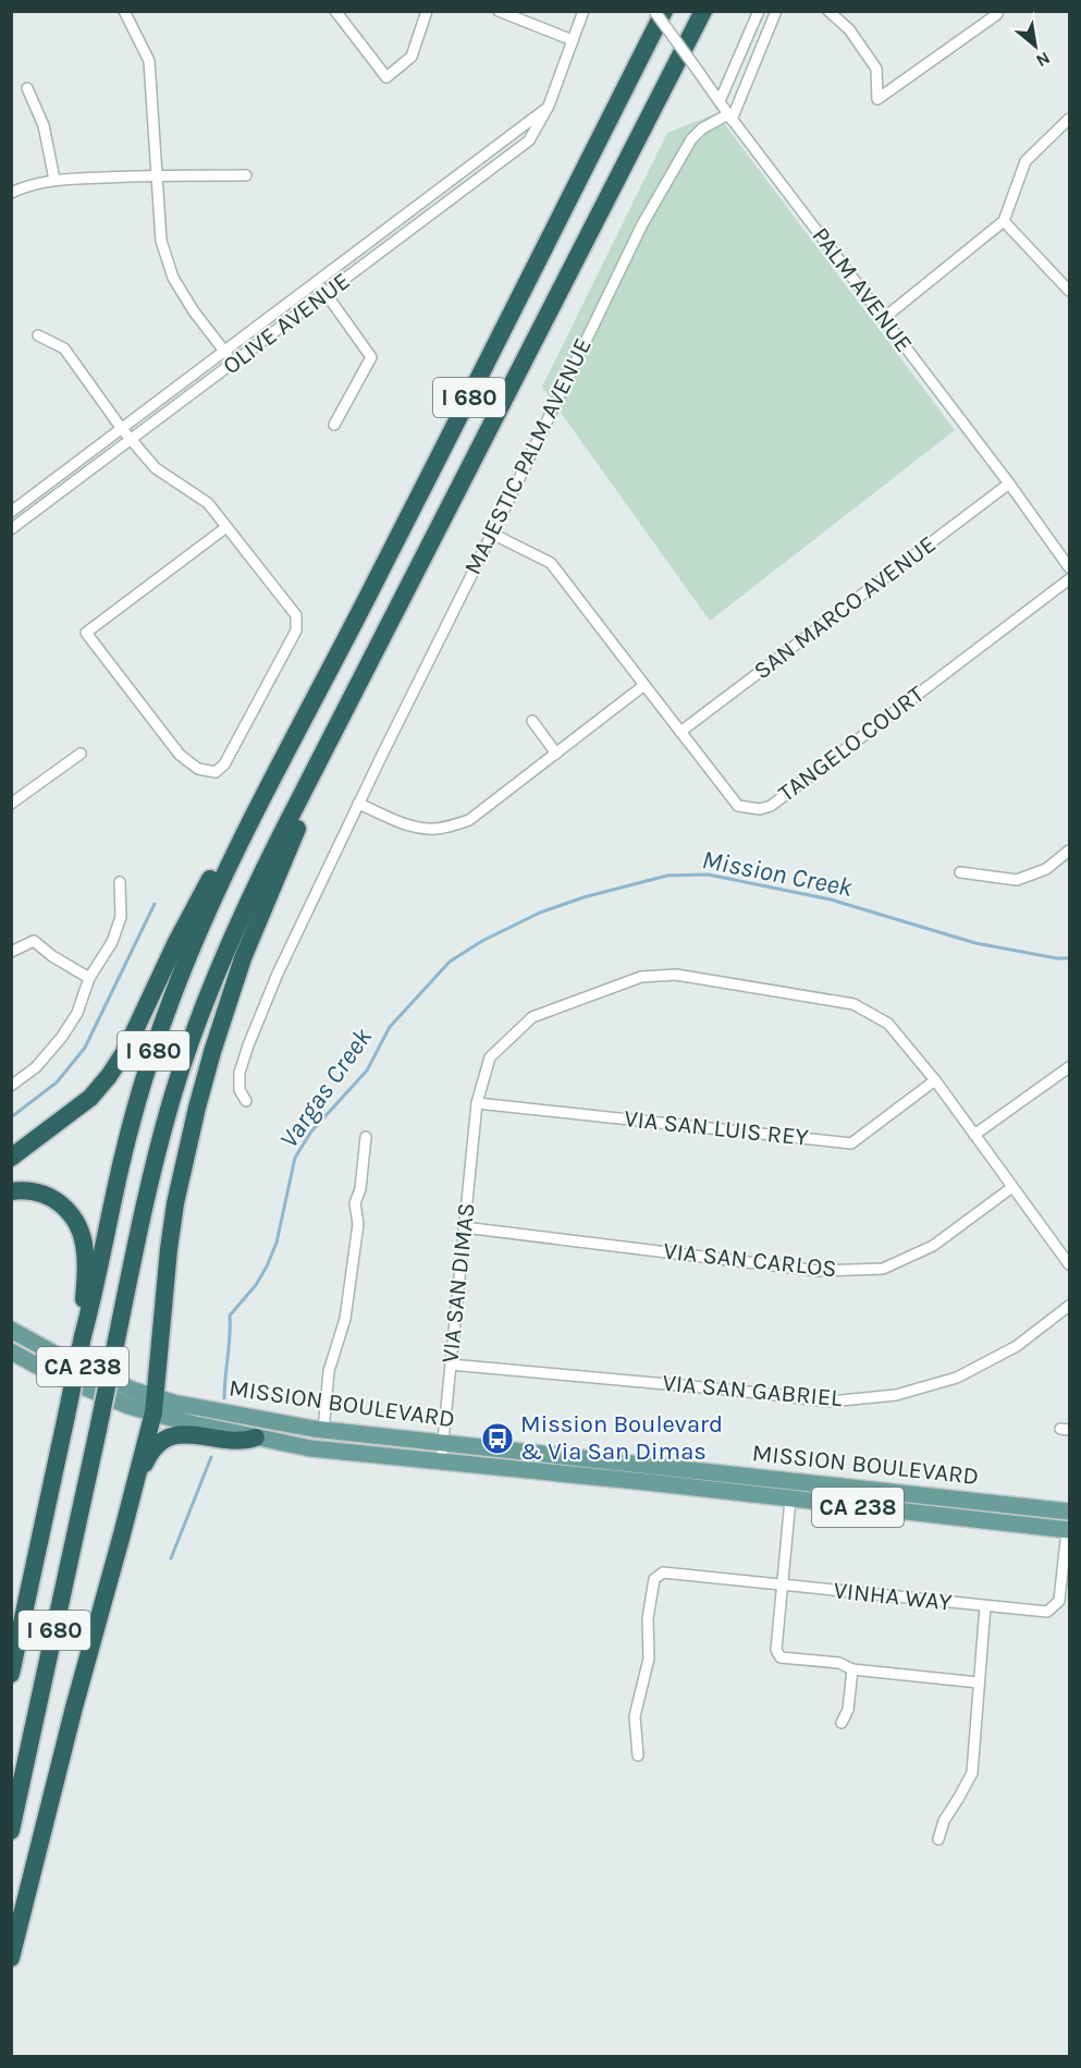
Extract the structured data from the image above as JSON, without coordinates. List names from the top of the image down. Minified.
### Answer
{"streets":{"highway":["I 680"],"main road":["CA 238","MISSION BOULEVARD"],"street":["PALM AVENUE","OLIVE AVENUE","MAJESTIC PALM AVENUE","SAN MARCO AVENUE","TANGELO COURT","VIA SAN LUIS REY","VIA SAN CARLOS","VIA SAN DIMAS","VIA SAN GABRIEL","VINHA WAY"]},"crossings":[["PALM AVENUE","MAJESTIC PALM AVENUE"],["PALM AVENUE","SAN MARCO AVENUE"],["MAJESTIC PALM AVENUE","TANGELO COURT"],["SAN MARCO AVENUE","TANGELO COURT"],["VIA SAN LUIS REY","VIA SAN DIMAS"],["VIA SAN CARLOS","VIA SAN DIMAS"],["VIA SAN DIMAS","VIA SAN GABRIEL"],["VIA SAN DIMAS","MISSION BOULEVARD"],["MISSION BOULEVARD","VINHA WAY"]],"water":["Mission Creek","Vargas Creek"],"places":{"bus stop":["Mission Boulevard & Via San Dimas"]},"north":"bottom right"}
